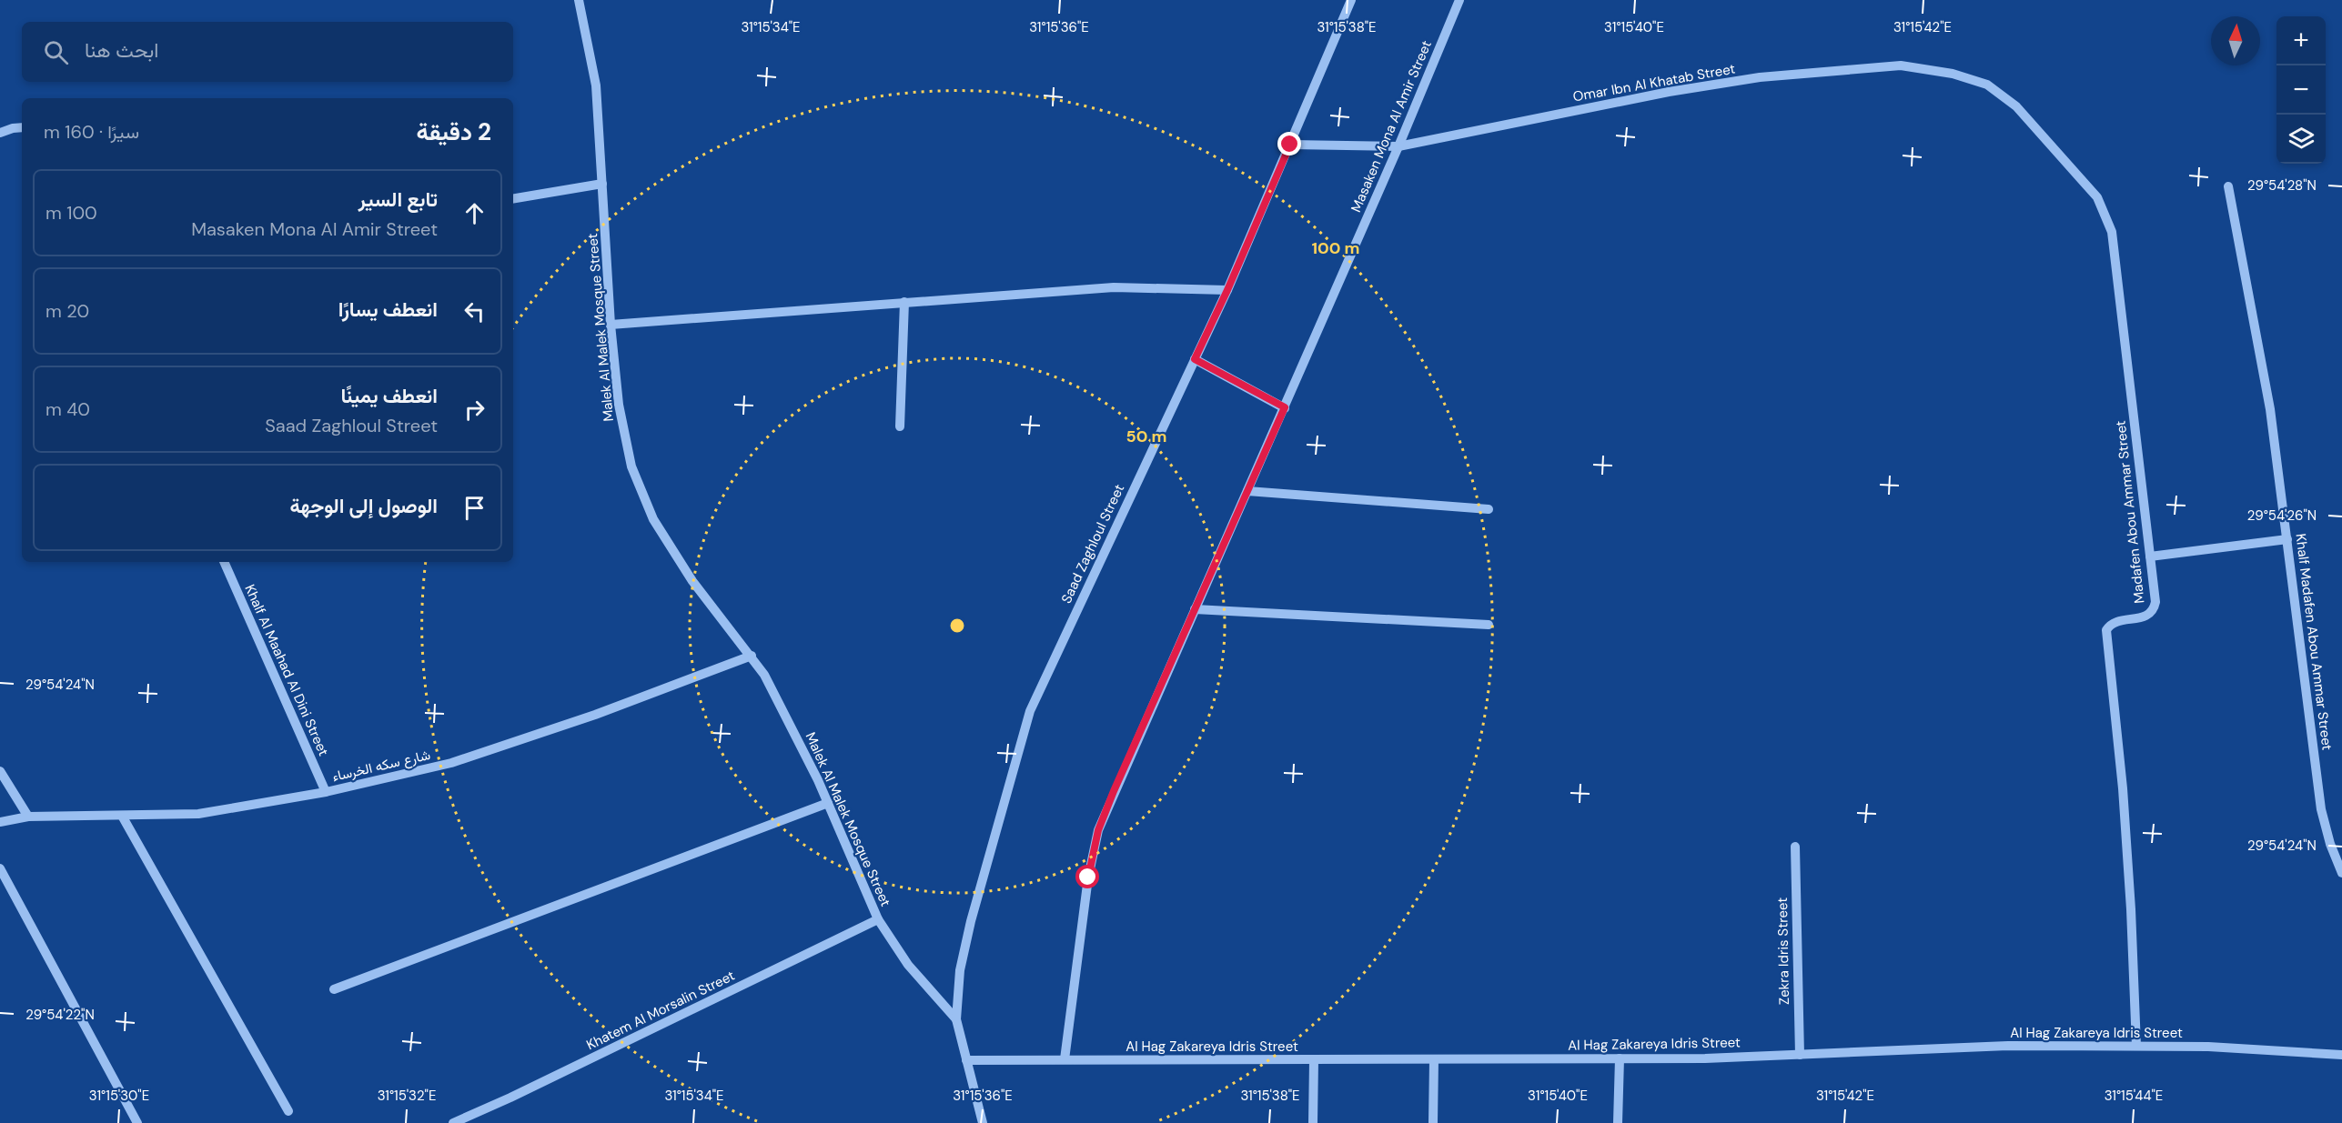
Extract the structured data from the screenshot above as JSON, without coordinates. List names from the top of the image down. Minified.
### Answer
{"streets":{"street":["Omar Ibn Al Khatab Street","Masaken Mona Al Amir Street","Malek Al Malek Mosque Street","Madafen Abou Ammar Street","Saad Zaghloul Street","Khalf Madafen Abou Ammar Street","Khalf Al Maahad Al Dini Street","شارع سكه الخرساء","Zekra Idris Street","Khatem Al Morsalin Street","Al Hag Zakareya Idris Street"]},"crossings":[["Omar Ibn Al Khatab Street","Masaken Mona Al Amir Street"],["Omar Ibn Al Khatab Street","Madafen Abou Ammar Street"],["Omar Ibn Al Khatab Street","Saad Zaghloul Street"],["Masaken Mona Al Amir Street","Al Hag Zakareya Idris Street"],["Malek Al Malek Mosque Street","Saad Zaghloul Street"],["Malek Al Malek Mosque Street","شارع سكه الخرساء"],["Malek Al Malek Mosque Street","Khatem Al Morsalin Street"],["Madafen Abou Ammar Street","Al Hag Zakareya Idris Street"],["Saad Zaghloul Street","Al Hag Zakareya Idris Street"],["Khalf Al Maahad Al Dini Street","شارع سكه الخرساء"],["Zekra Idris Street","Al Hag Zakareya Idris Street"]],"north":"top","page":{"map_buttons":["+","−"],"search":"ابحث هنا","heading":["2 دقيقة","سيرًا · 160 m"],"list":[["تابع السير","Masaken Mona Al Amir Street","100 m"],["انعطف يسارًا","20 m"],["انعطف يمينًا","Saad Zaghloul Street","40 m"],"الوصول إلى الوجهة"]},"coordinates":["31°15'34\"E","31°15'36\"E","31°15'38\"E","31°15'40\"E","31°15'42\"E","29°54'28\"N","29°54'26\"N","29°54'24\"N","29°54'22\"N","31°15'30\"E","31°15'32\"E","31°15'44\"E"],"rings":["100 m","50 m"]}
